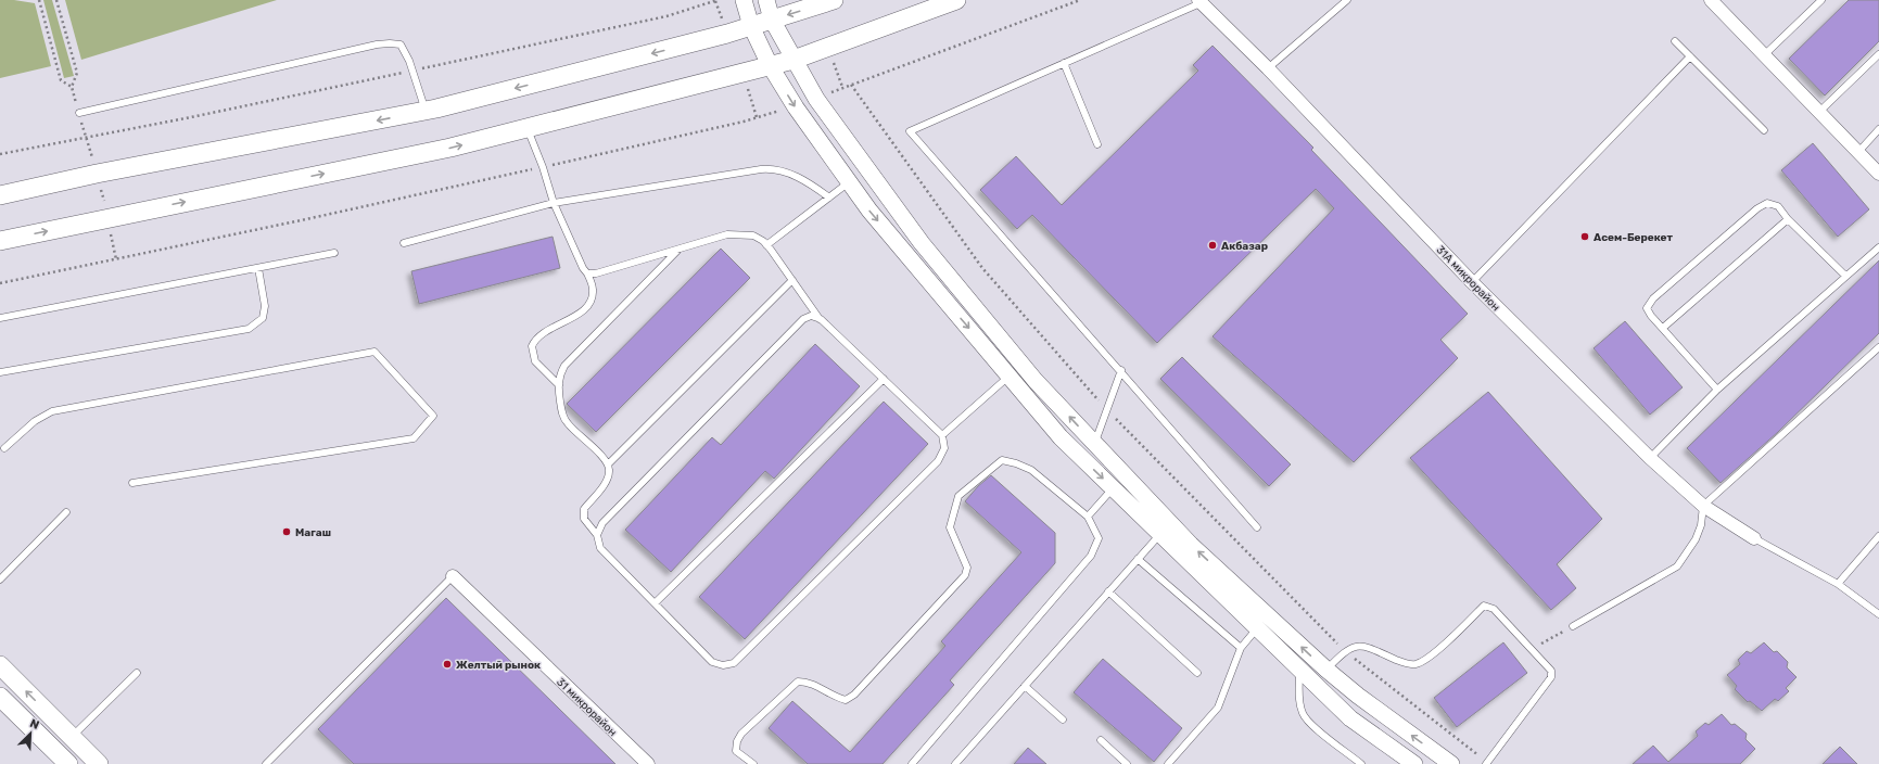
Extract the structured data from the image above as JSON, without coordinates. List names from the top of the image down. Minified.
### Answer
{"streets":{"street":["31А микрорайон","31 микрорайон"]},"places":["Асем-Берекет","Акбазар","Магаш","Желтый рынок"],"north":"top right"}
